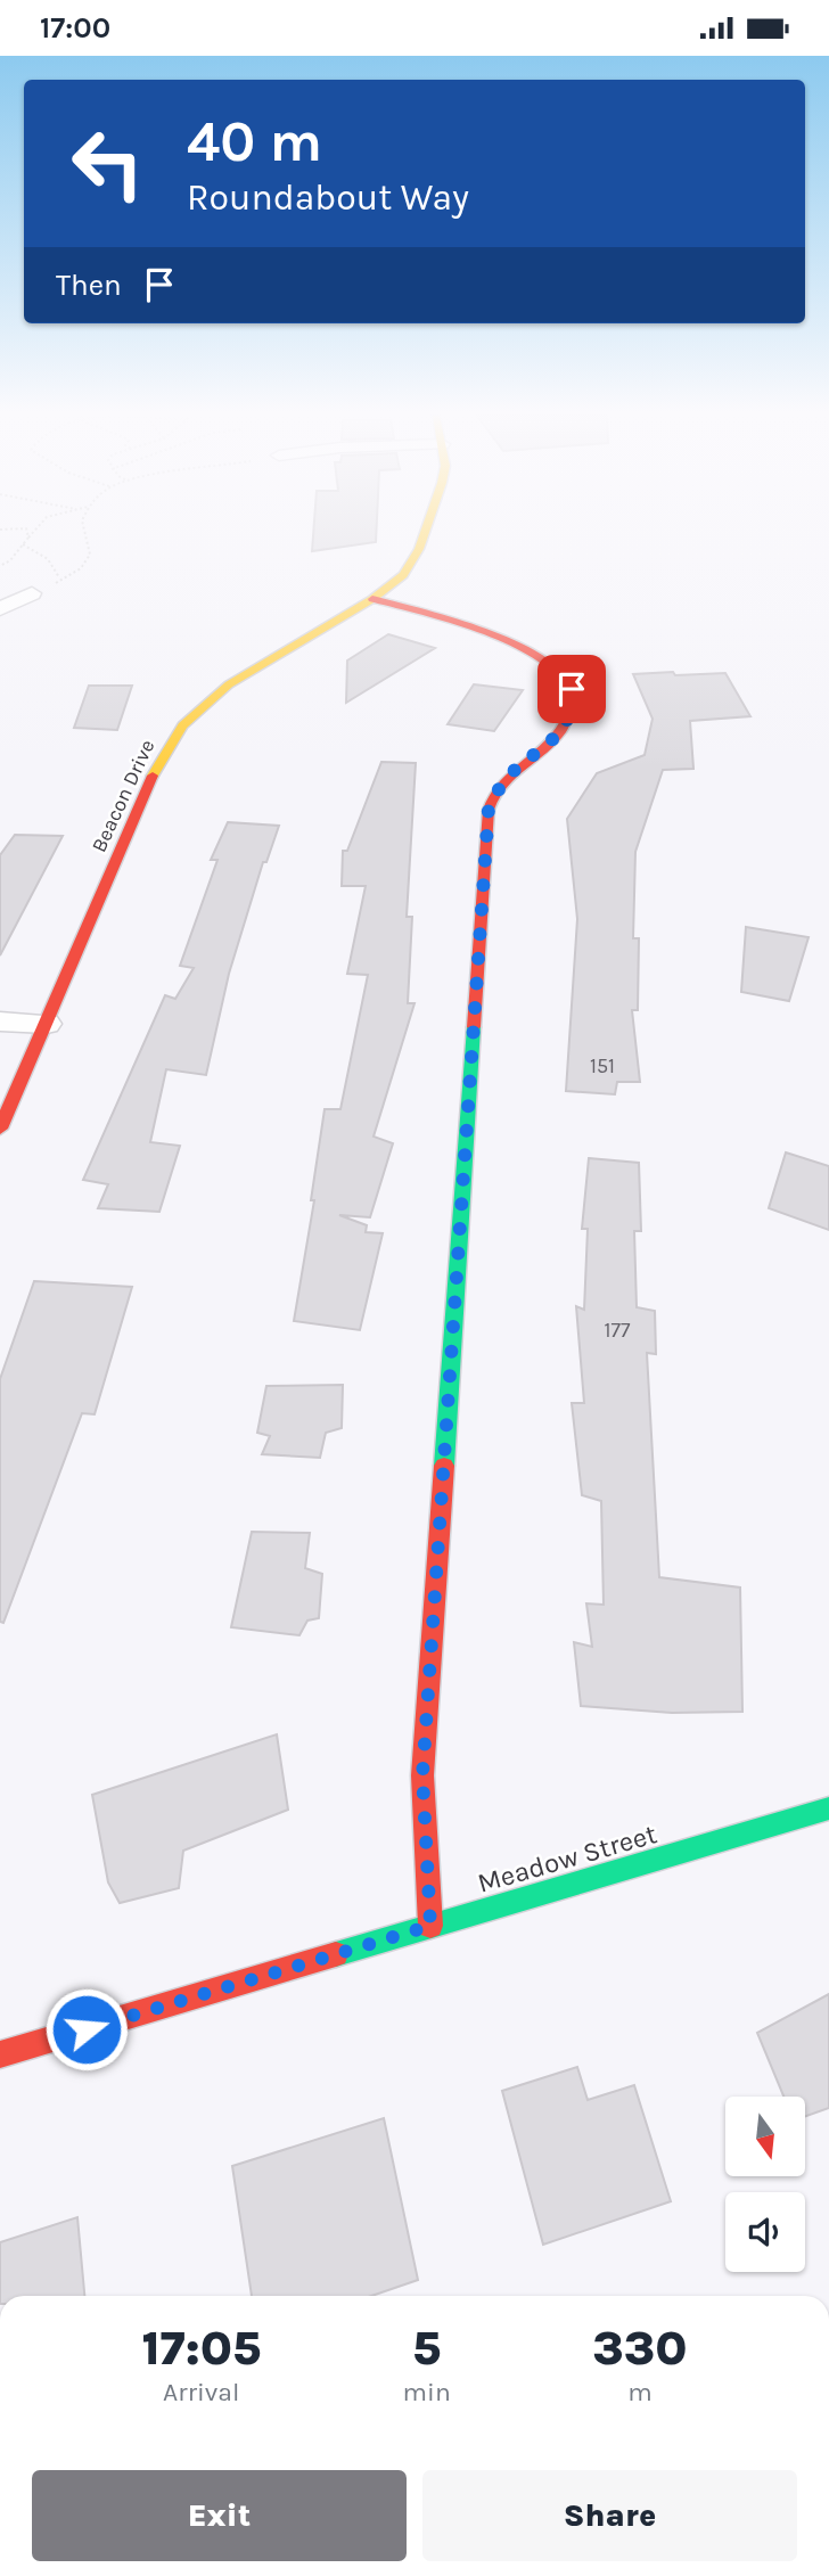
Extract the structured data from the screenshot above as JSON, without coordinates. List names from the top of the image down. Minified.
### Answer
{"streets":{"street":["Beacon Drive","Meadow Street"]},"house_numbers":["151","177"],"north":"bottom","page":{"status":"17:00","turn":["40 m","Roundabout Way"],"then":"Then","eta":["17:05","Arrival","5","min","330","m"],"buttons":["Exit","Share"]}}
